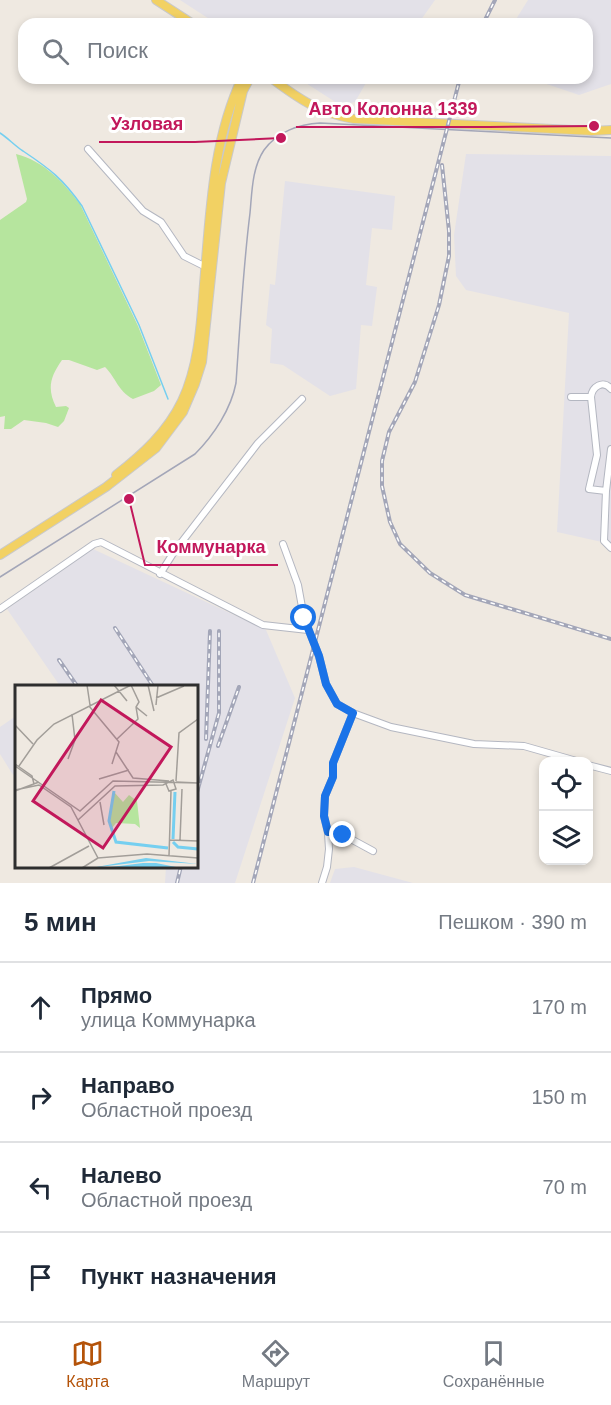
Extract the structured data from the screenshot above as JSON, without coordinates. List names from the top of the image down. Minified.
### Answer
{"places":["Авто Колонна 1339","Узловая","Коммунарка"],"page":{"search":"Поиск","heading":["5 мин","Пешком · 390 m"],"list":[["Прямо","улица Коммунарка","170 m"],["Направо","Областной проезд","150 m"],["Налево","Областной проезд","70 m"],"Пункт назначения"],"nav":["Карта","Маршрут","Сохранённые"]}}
